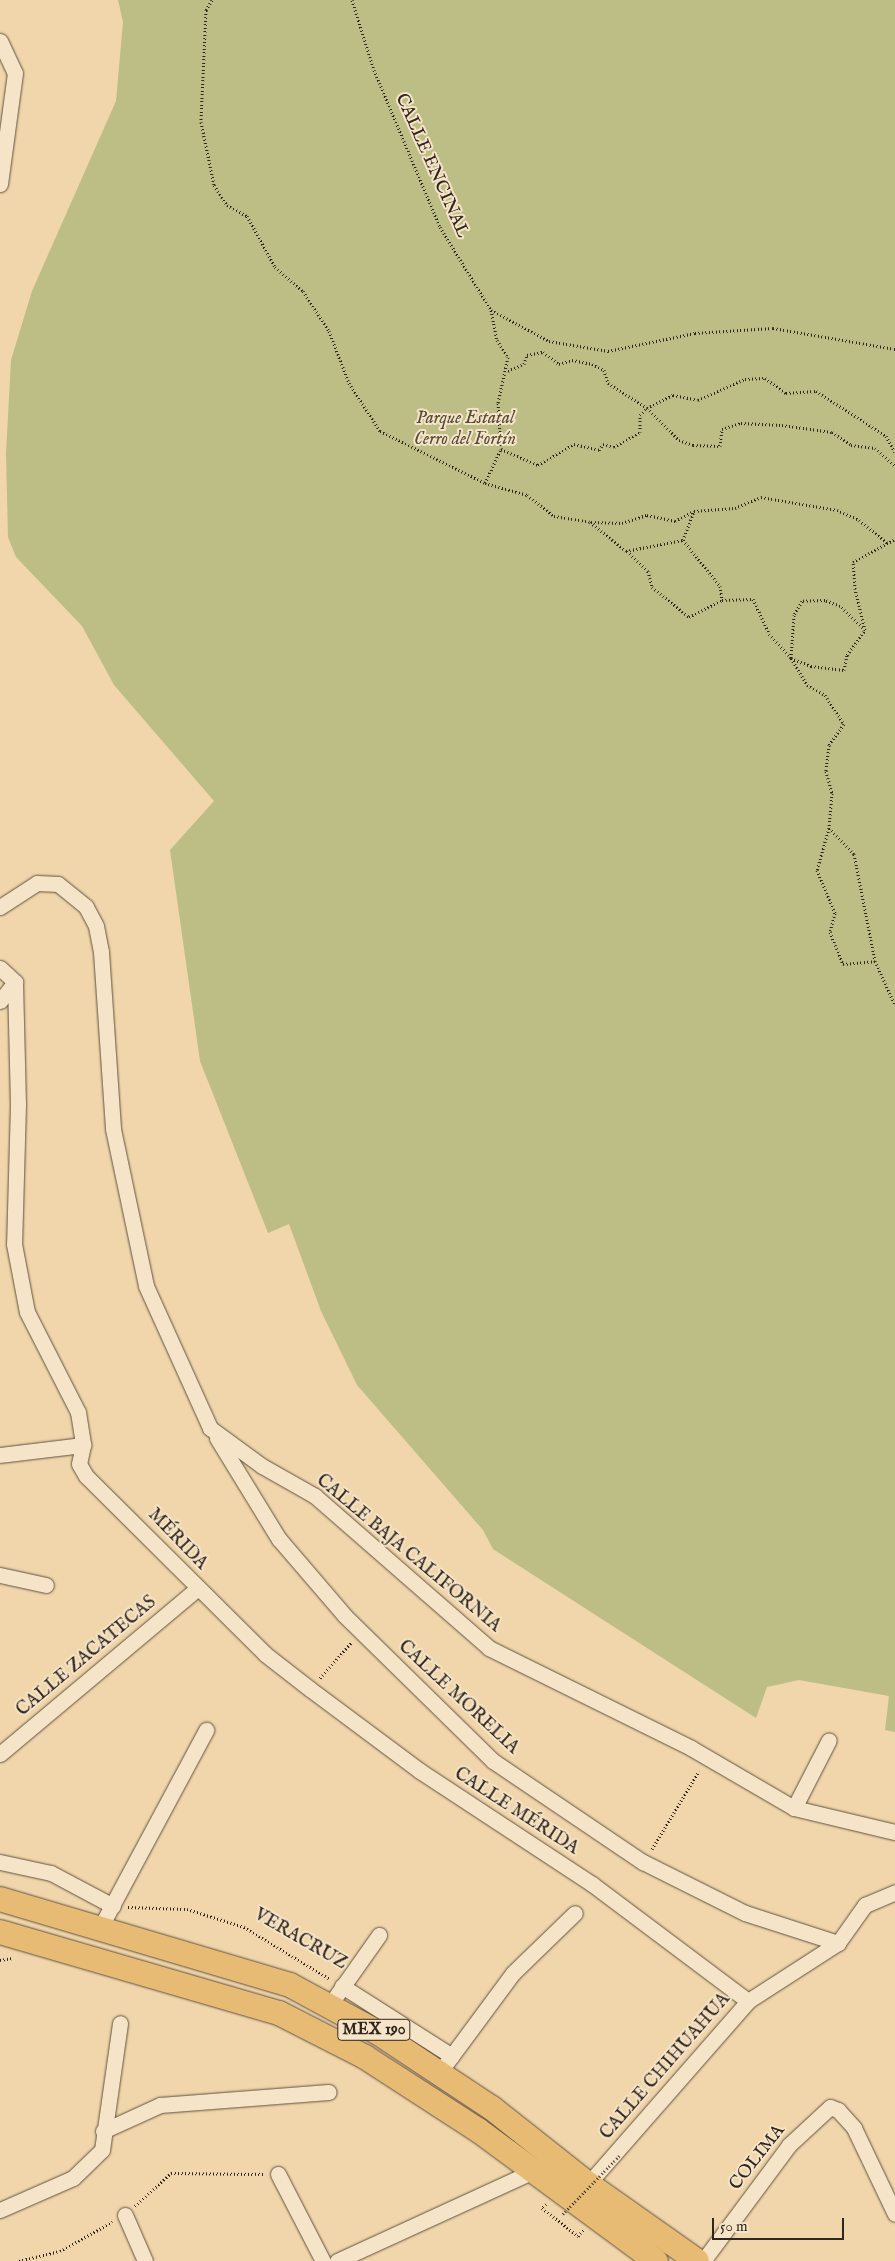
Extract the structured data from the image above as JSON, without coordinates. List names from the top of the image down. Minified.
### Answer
{"streets":{"main road":["MEX 190"],"street":["MÉRIDA","CALLE BAJA CALIFORNIA","CALLE ZACATECAS","CALLE MORELIA","CALLE MÉRIDA","VERACRUZ","CALLE CHIHUAHUA","COLIMA"],"path":["CALLE ENCINAL"]},"crossings":[["MÉRIDA","CALLE ZACATECAS"],["MÉRIDA","CALLE MÉRIDA"],["CALLE BAJA CALIFORNIA","CALLE MORELIA"],["CALLE MORELIA","CALLE CHIHUAHUA"],["CALLE MÉRIDA","CALLE CHIHUAHUA"],["VERACRUZ","MEX 190"],["MEX 190","CALLE CHIHUAHUA"]],"parks":["Parque Estatal Cerro del Fortín"],"scale_bar":"50 m"}
